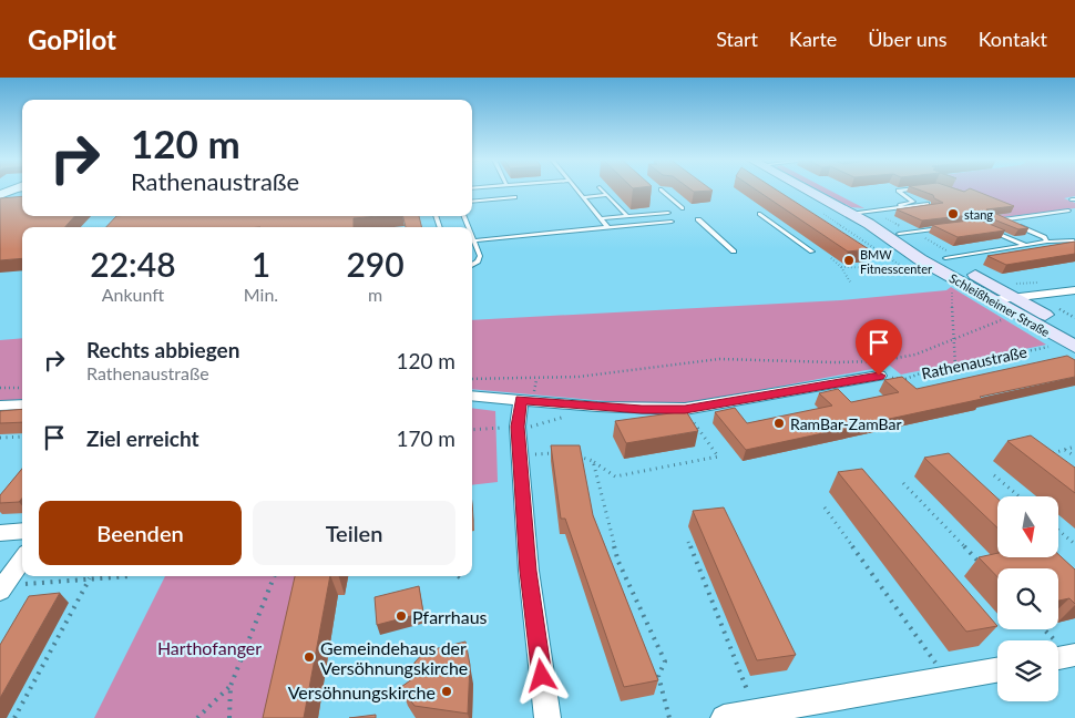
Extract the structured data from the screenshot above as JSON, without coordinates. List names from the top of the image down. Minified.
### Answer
{"streets":{"main road":["Schleißheimer Straße"],"path":["Rathenaustraße"]},"parks":["Harthofanger"],"places":["stang","BMW Fitnesscenter","RamBar-ZamBar","Pfarrhaus","Gemeindehaus der Versöhnungskirche","Versöhnungskirche"],"north":"bottom","page":{"header":"GoPilot","nav":["Start","Karte","Über uns","Kontakt"],"turn":["120 m","Rathenaustraße"],"eta":["22:48","Ankunft","1","Min.","290","m"],"list":[{"name":"Rechts abbiegen","note":"Rathenaustraße","value":"120 m"},{"name":"Ziel erreicht","value":"170 m"}],"buttons":["Beenden","Teilen"]}}
